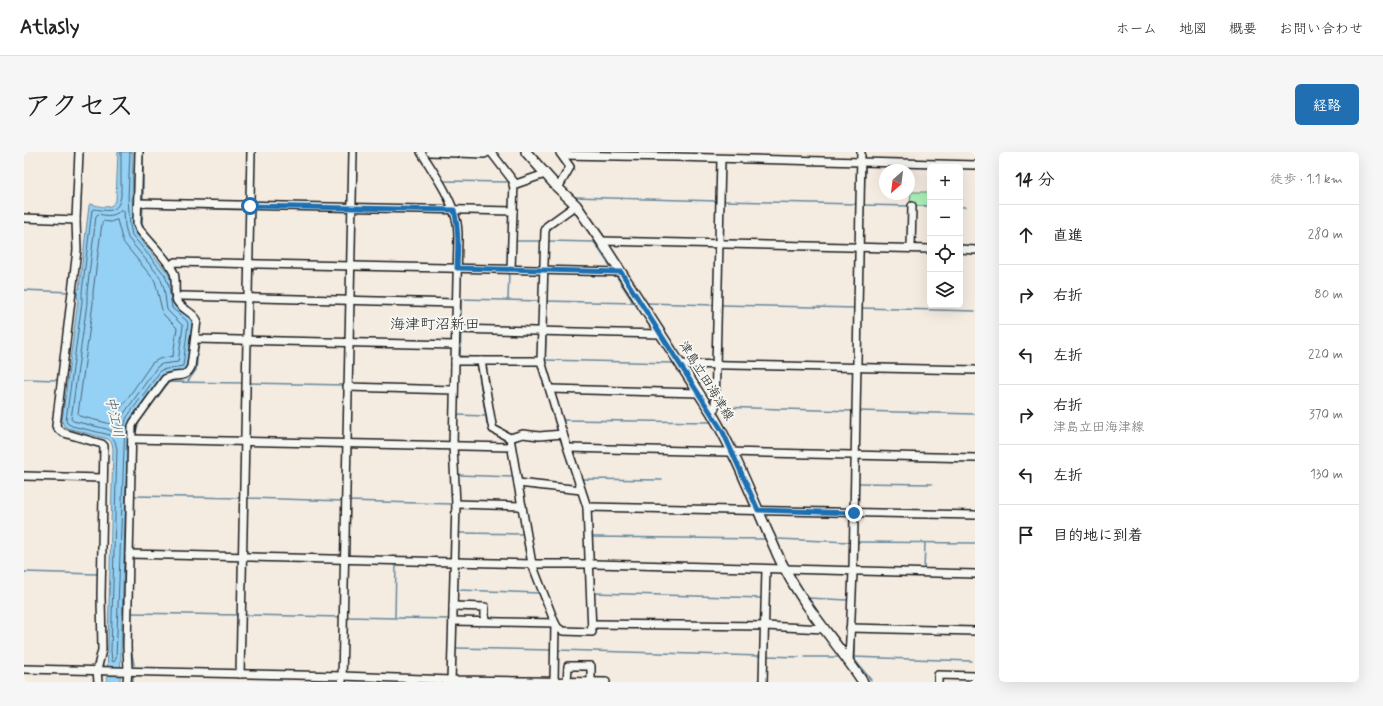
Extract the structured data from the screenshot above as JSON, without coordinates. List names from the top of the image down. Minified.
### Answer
{"streets":{"main road":["津島立田海津線"]},"districts":["海津町沼新田"],"water":["中江川"],"north":"bottom left","page":{"header":"Atlasly","nav":["ホーム","地図","概要","お問い合わせ"],"title":"アクセス","buttons":"経路","heading":["14 分","徒歩 · 1.1 km"],"map_buttons":["+","−"],"list":[["直進","280 m"],["右折","80 m"],["左折","220 m"],["右折","津島立田海津線","370 m"],["左折","130 m"],"目的地に到着"]}}
